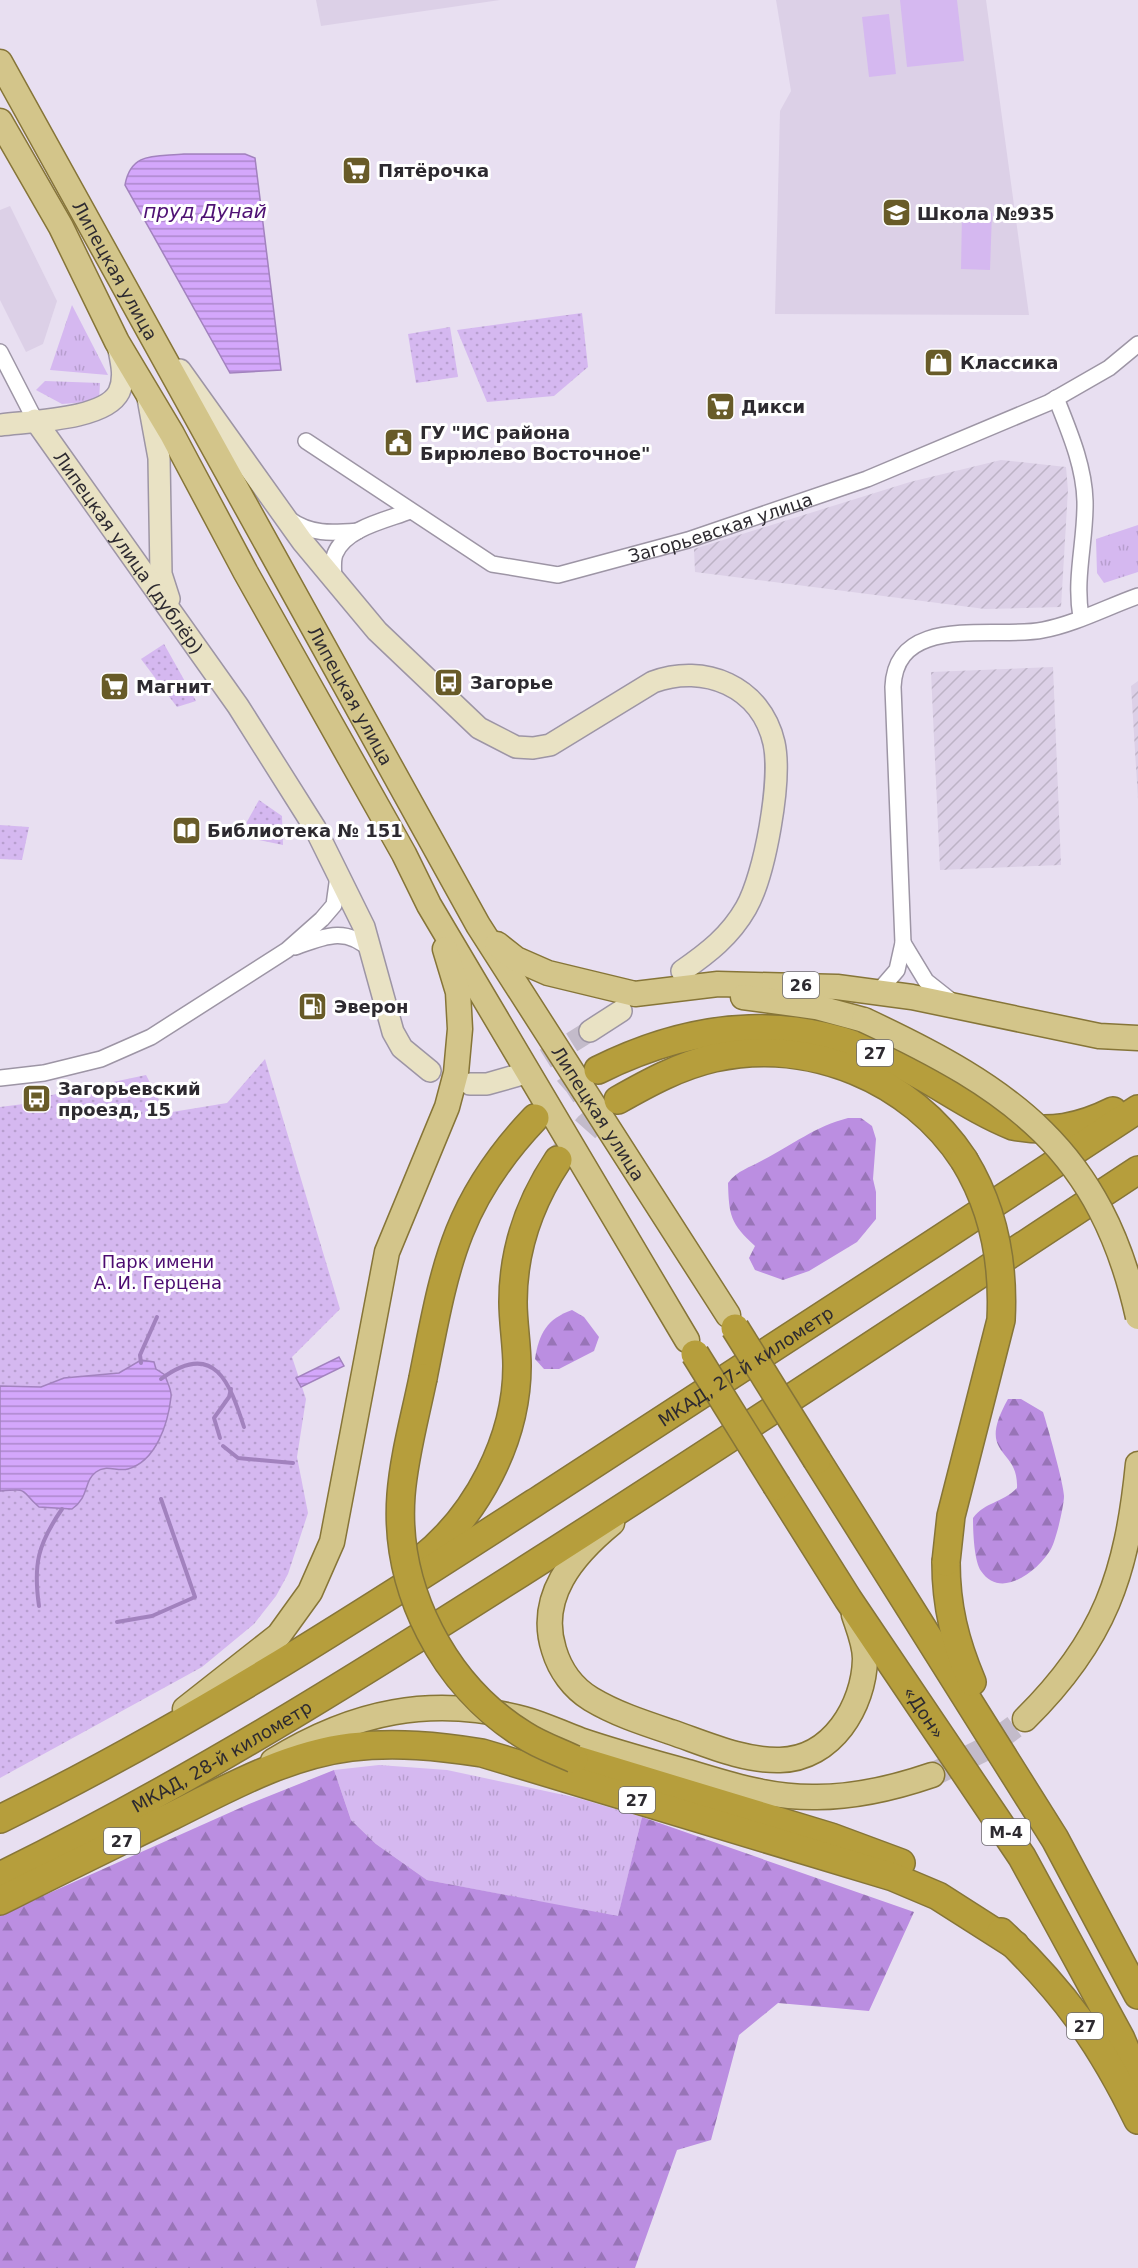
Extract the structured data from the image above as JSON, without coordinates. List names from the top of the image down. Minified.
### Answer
{"streets":{"highway":["27","МКАД, 27-й километр","«Дон»","МКАД, 28-й километр","М-4"],"main road":["Липецкая улица","26"],"street":["Загорьевская улица","Липецкая улица (дублёр)"]},"crossings":[["Липецкая улица","26"],["Липецкая улица","«Дон»"],["Липецкая улица","М-4"]],"water":["пруд Дунай"],"parks":["Парк имени А. И. Герцена"],"places":{"supermarket":["Пятёрочка","Дикси","Магнит"],"school or university":["Школа №935"],"shop":["Классика"],"public building":["ГУ \"ИС района Бирюлево Восточное\""],"bus stop":["Загорье","Загорьевский проезд, 15"],"library":["Библиотека № 151"],"fuel station":["Эверон"]}}
